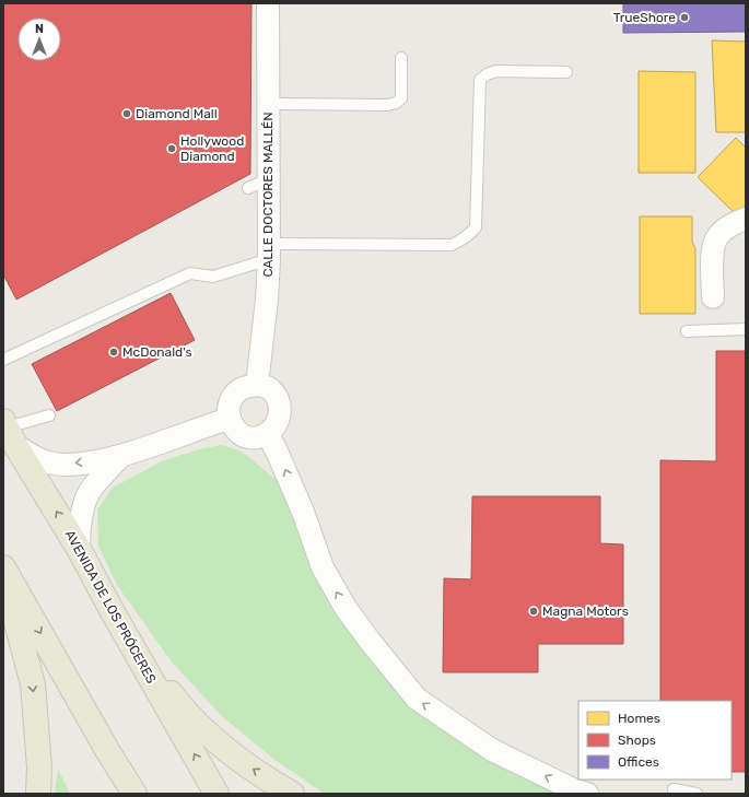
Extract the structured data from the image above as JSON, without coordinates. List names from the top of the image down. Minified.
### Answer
{"streets":{"main road":["AVENIDA DE LOS PRÓCERES"],"street":["CALLE DOCTORES MALLÉN"]},"places":["TrueShore","Diamond Mall","Hollywood Diamond","McDonald's","Magna Motors"],"legend":["Homes","Shops","Offices"],"north":"top"}
